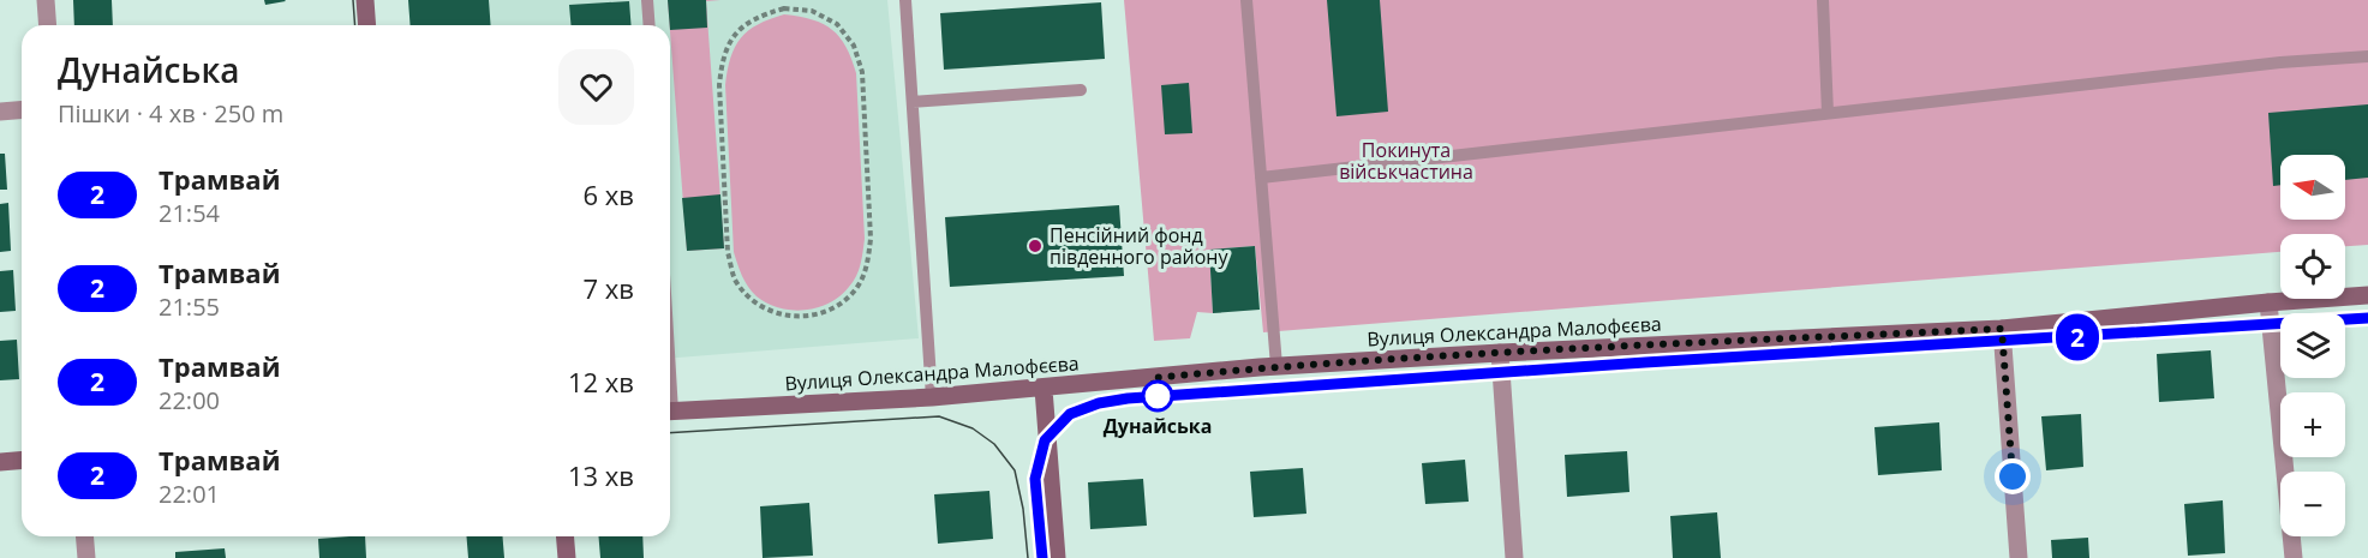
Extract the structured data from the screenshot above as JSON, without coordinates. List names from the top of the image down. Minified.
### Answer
{"streets":{"street":["Вулиця Олександра Малофєєва"]},"parks":["Покинута військчастина"],"places":["Пенсійний фонд південного району","Дунайська"],"lines":["tram line 2"],"north":"left","page":{"on_map":"2","heading":["Дунайська","Пішки · 4 хв · 250 m"],"list":[{"mark":"2","name":"Трамвай","note":"21:54","value":"6 хв"},{"mark":"2","name":"Трамвай","note":"21:55","value":"7 хв"},{"mark":"2","name":"Трамвай","note":"22:00","value":"12 хв"},{"mark":"2","name":"Трамвай","note":"22:01","value":"13 хв"}],"map_buttons":["+","−"]}}
